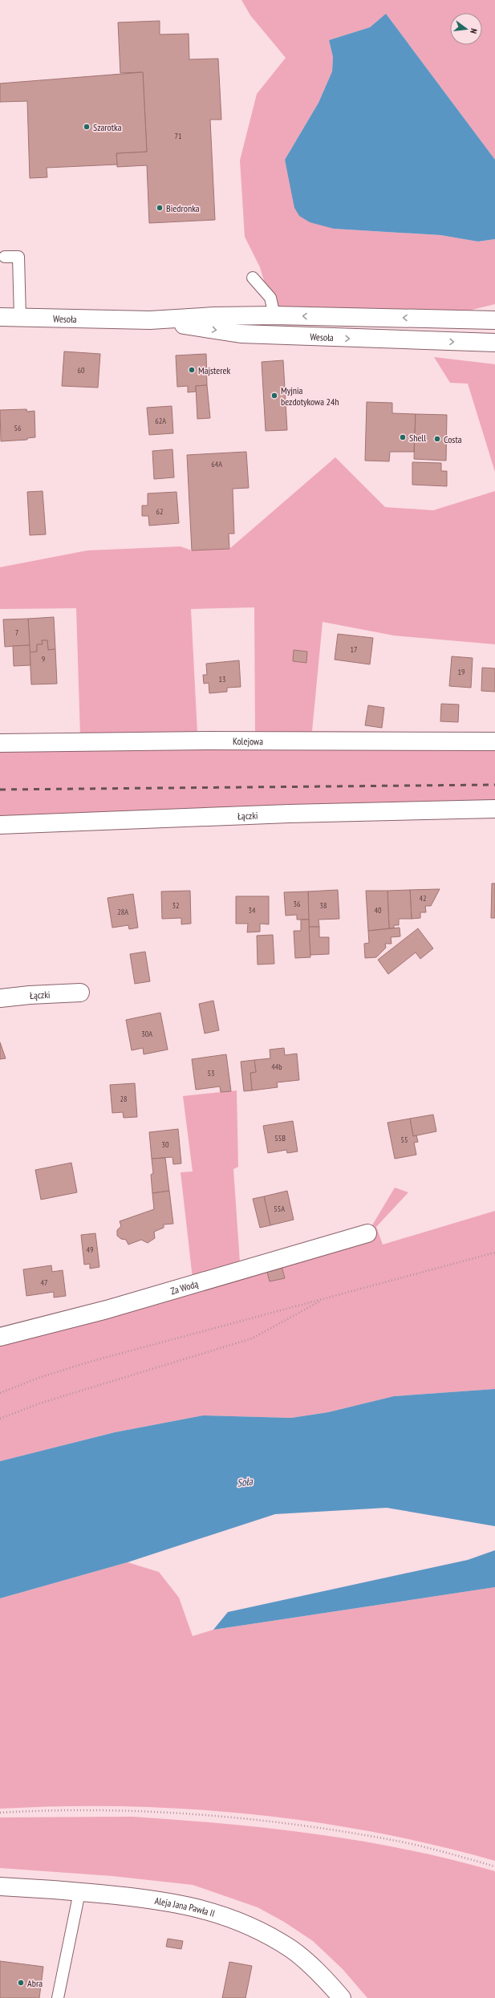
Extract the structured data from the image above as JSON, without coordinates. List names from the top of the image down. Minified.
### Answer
{"streets":{"street":["Wesoła","Kolejowa","Łączki","Za Wodą","Aleja Jana Pawła II"]},"water":["Soła"],"places":["Szarotka","Biedronka","Majsterek","Myjnia bezdotykowa 24h","Shell","Costa","Abra"],"house_numbers":["71","60","62A","56","64A","62","7","17","9","19","13","42","36","32","38","34","40","28A","30A","44b","53","28","55B","55","30","55A","49","47"],"north":"right"}
